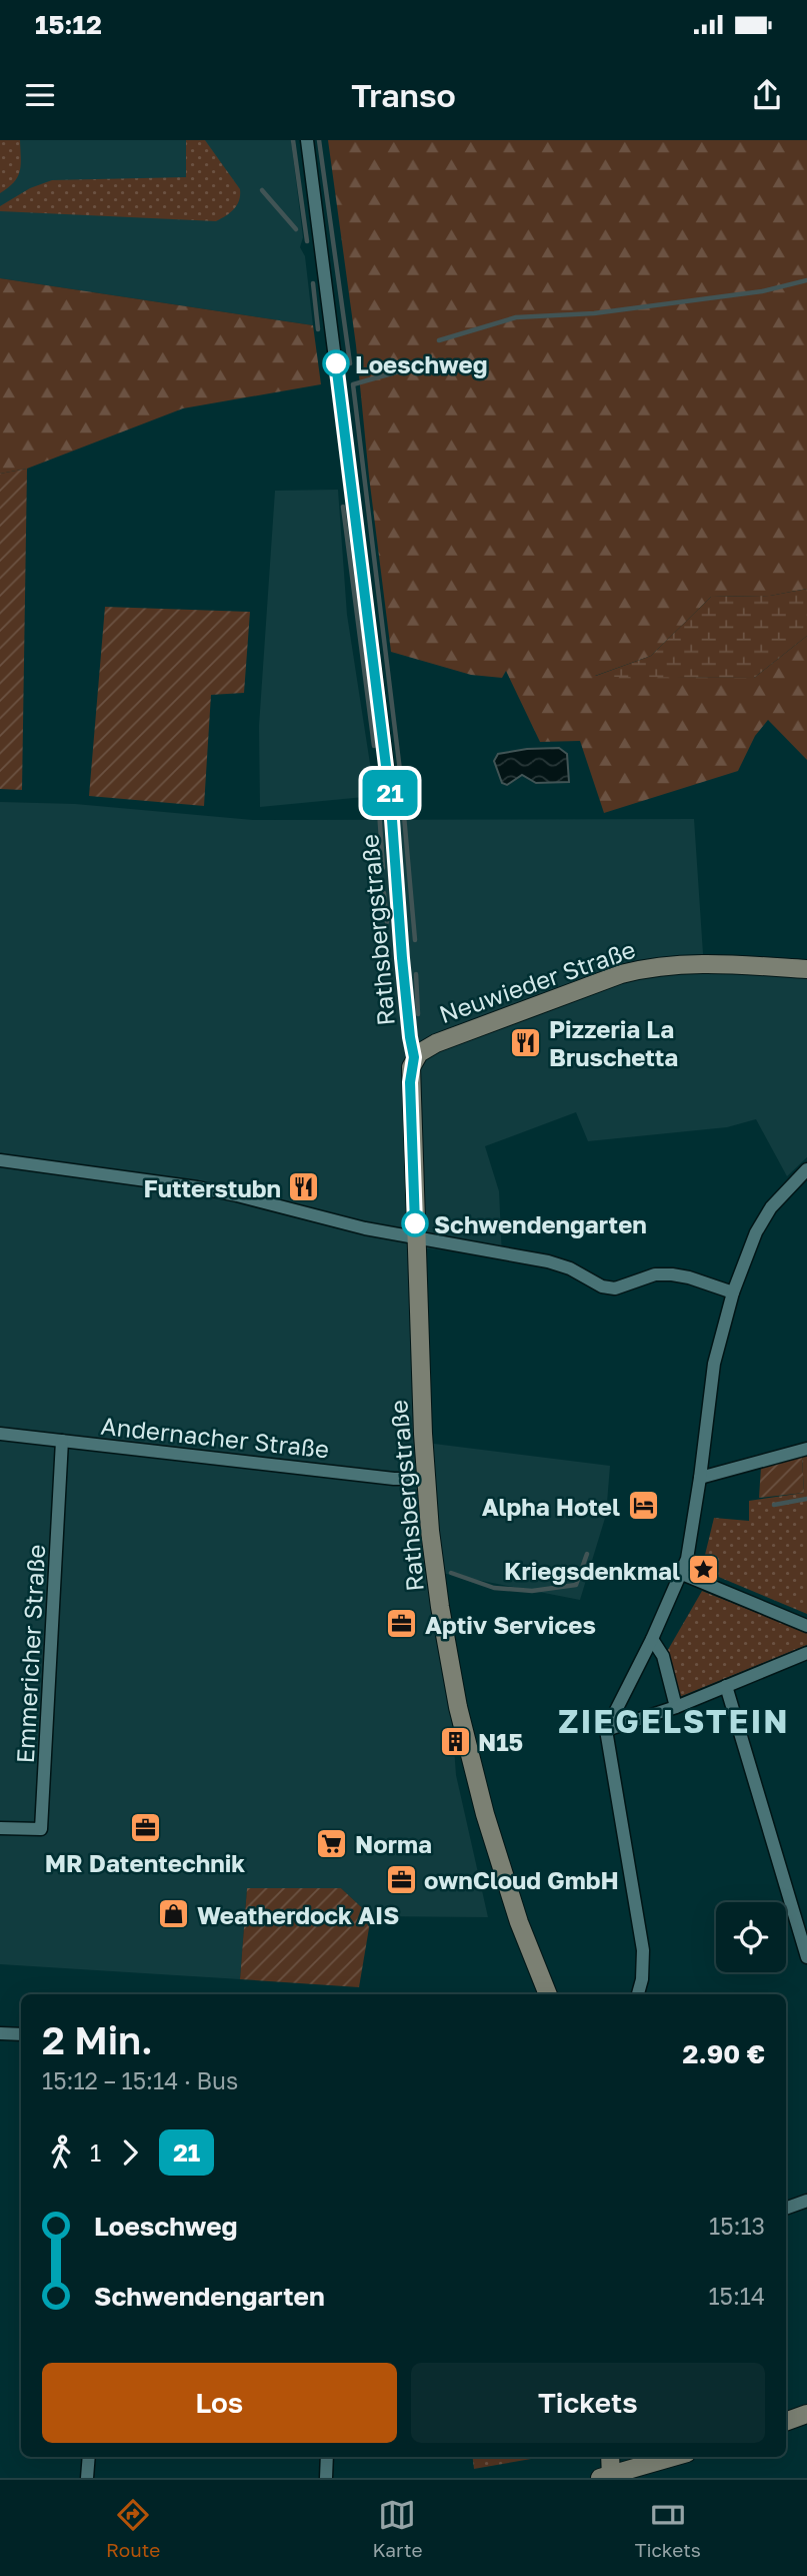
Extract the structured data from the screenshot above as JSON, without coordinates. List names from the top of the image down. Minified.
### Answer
{"streets":{"street":["Rathsbergstraße","Neuwieder Straße","Andernacher Straße","Emmericher Straße"]},"crossings":[["Rathsbergstraße","Neuwieder Straße"],["Rathsbergstraße","Andernacher Straße"],["Andernacher Straße","Emmericher Straße"]],"districts":["ZIEGELSTEIN"],"places":{"other":["Loeschweg","Schwendengarten"],"restaurant":["Pizzeria La Bruschetta","Futterstubn"],"hotel":["Alpha Hotel"],"place":["Kriegsdenkmal"],"office":["Aptiv Services","MR Datentechnik","ownCloud GmbH"],"building":["N15"],"supermarket":["Norma"],"shop":["Weatherdock AIS"]},"lines":["bus line 21"],"page":{"status":"15:12","header":"Transo","on_map":"21","heading":["2 Min.","15:12 – 15:14 · Bus","2.90 €"],"legs":["1","21"],"list":[{"name":"Loeschweg","value":"15:13"},{"name":"Schwendengarten","value":"15:14"}],"buttons":["Los","Tickets"],"tabs":["Route","Karte","Tickets"]}}
